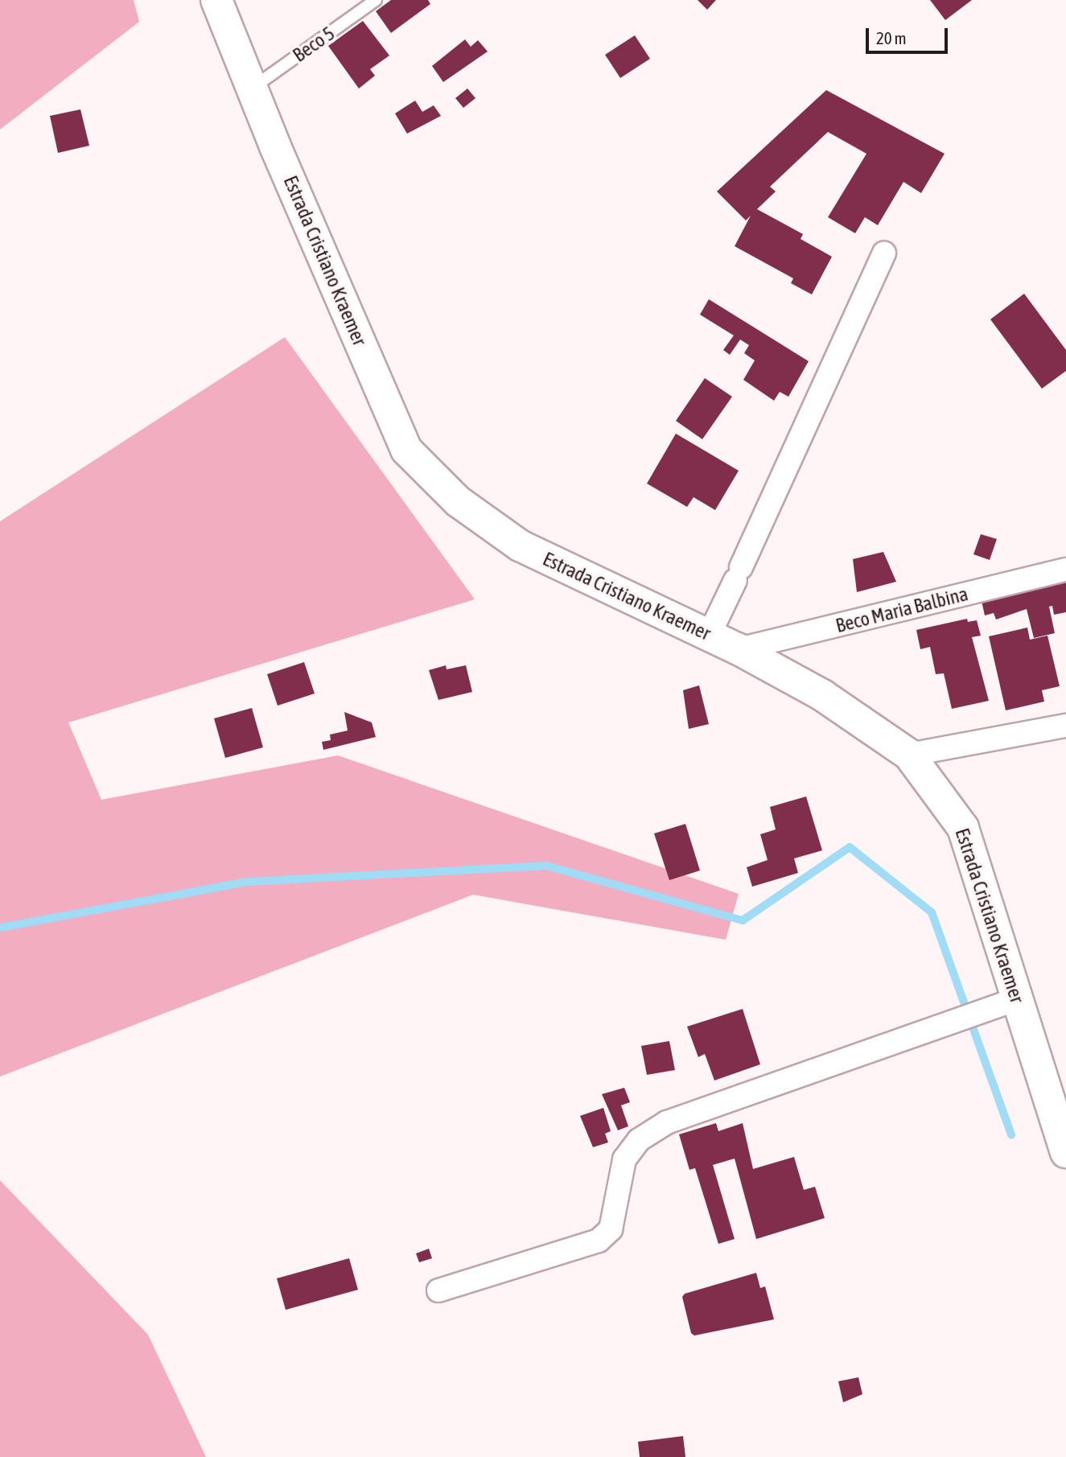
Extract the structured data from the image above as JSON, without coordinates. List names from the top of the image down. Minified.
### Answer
{"streets":{"main road":["Estrada Cristiano Kraemer"],"street":["Beco Maria Balbina"],"lane":["Beco 5"]},"crossings":[["Beco 5","Estrada Cristiano Kraemer"],["Estrada Cristiano Kraemer","Beco Maria Balbina"]],"scale_bar":"20 m"}
